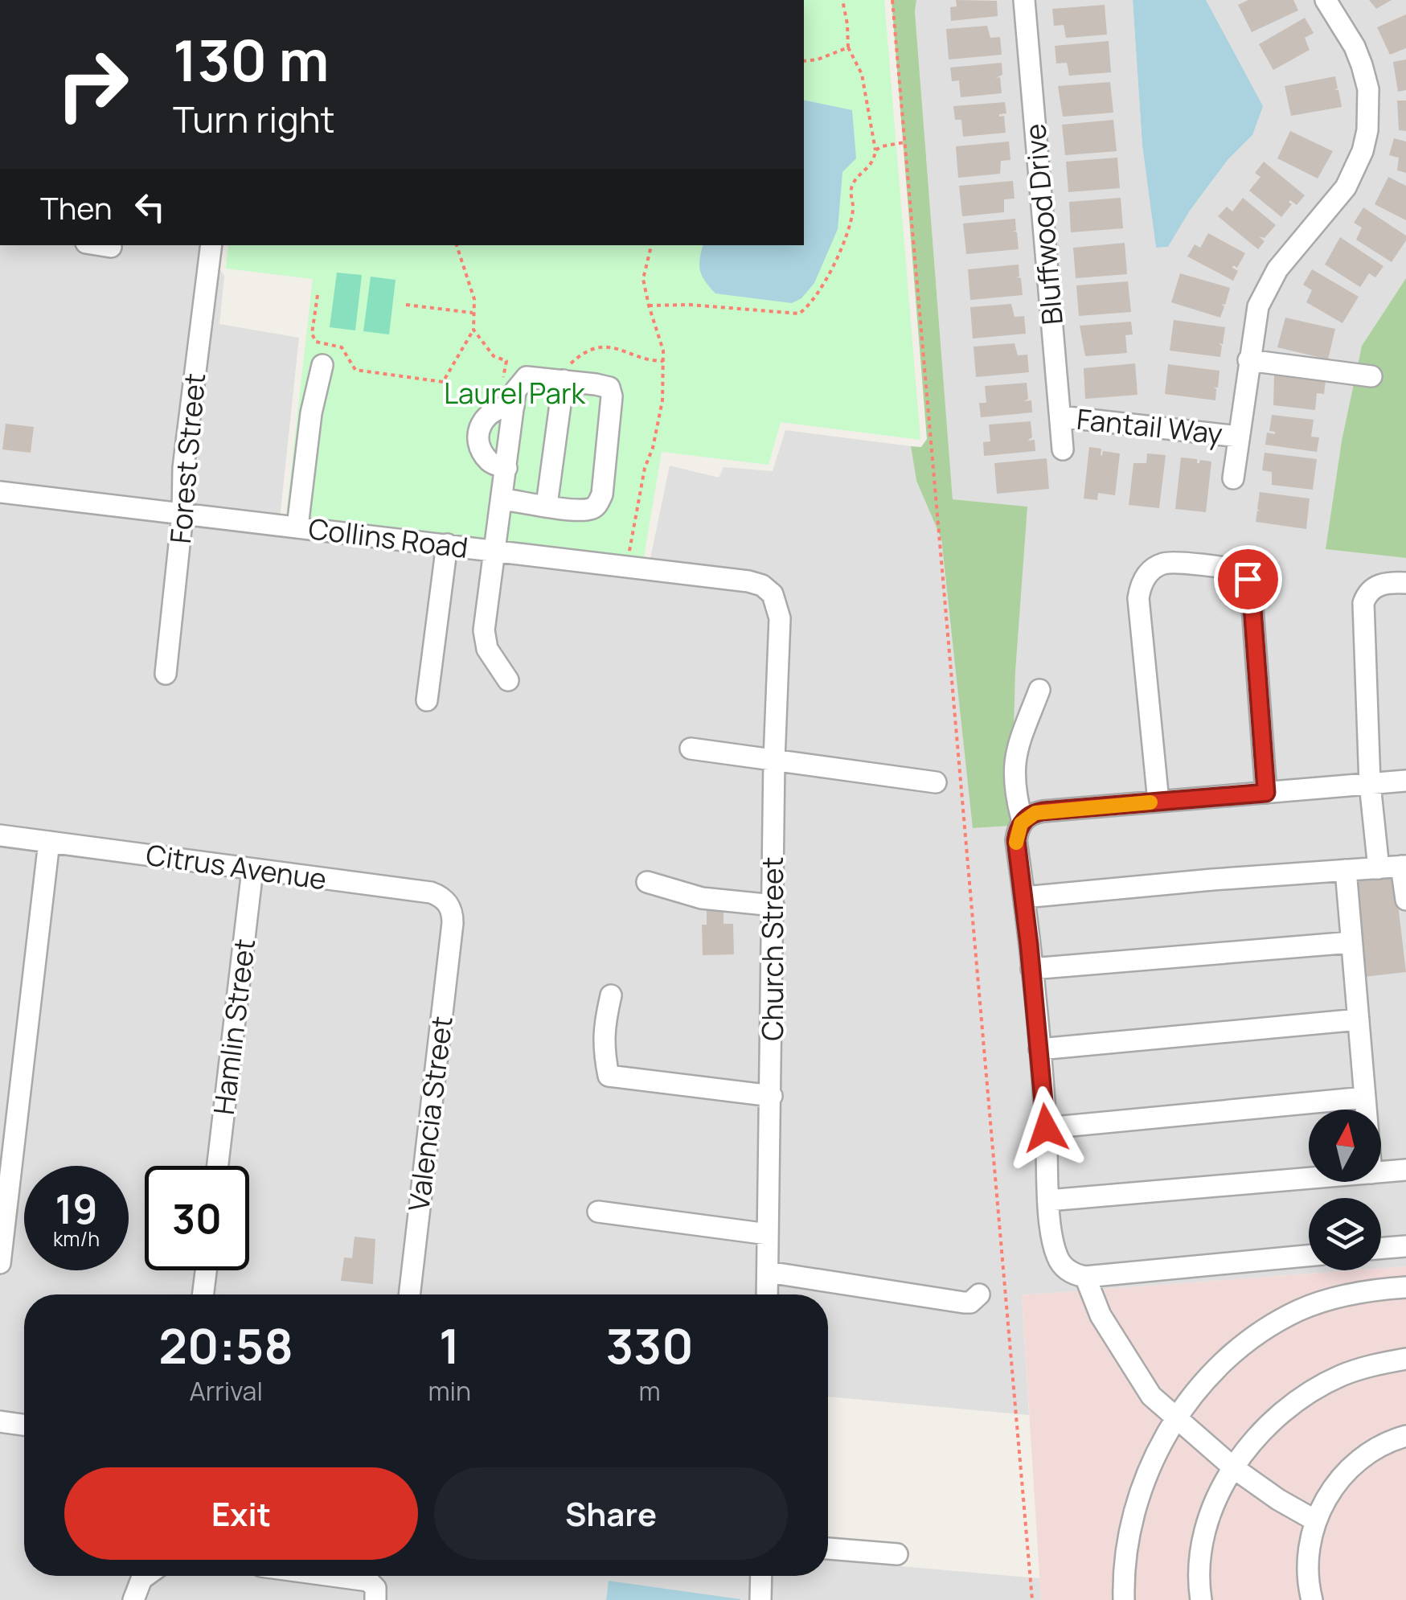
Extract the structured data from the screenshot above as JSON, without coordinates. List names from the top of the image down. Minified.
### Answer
{"streets":{"street":["Bluffwood Drive","Fantail Way","Forest Street","Collins Road","Citrus Avenue","Church Street","Hamlin Street","Valencia Street"]},"crossings":[["Bluffwood Drive","Fantail Way"],["Forest Street","Collins Road"],["Collins Road","Church Street"],["Citrus Avenue","Hamlin Street"],["Citrus Avenue","Valencia Street"]],"parks":["Laurel Park"],"north":"top","page":{"turn":["130 m","Turn right"],"then":"Then","speed":"19 km/h","limit":"30","eta":["20:58","Arrival","1","min","330","m"],"buttons":["Exit","Share"]}}
